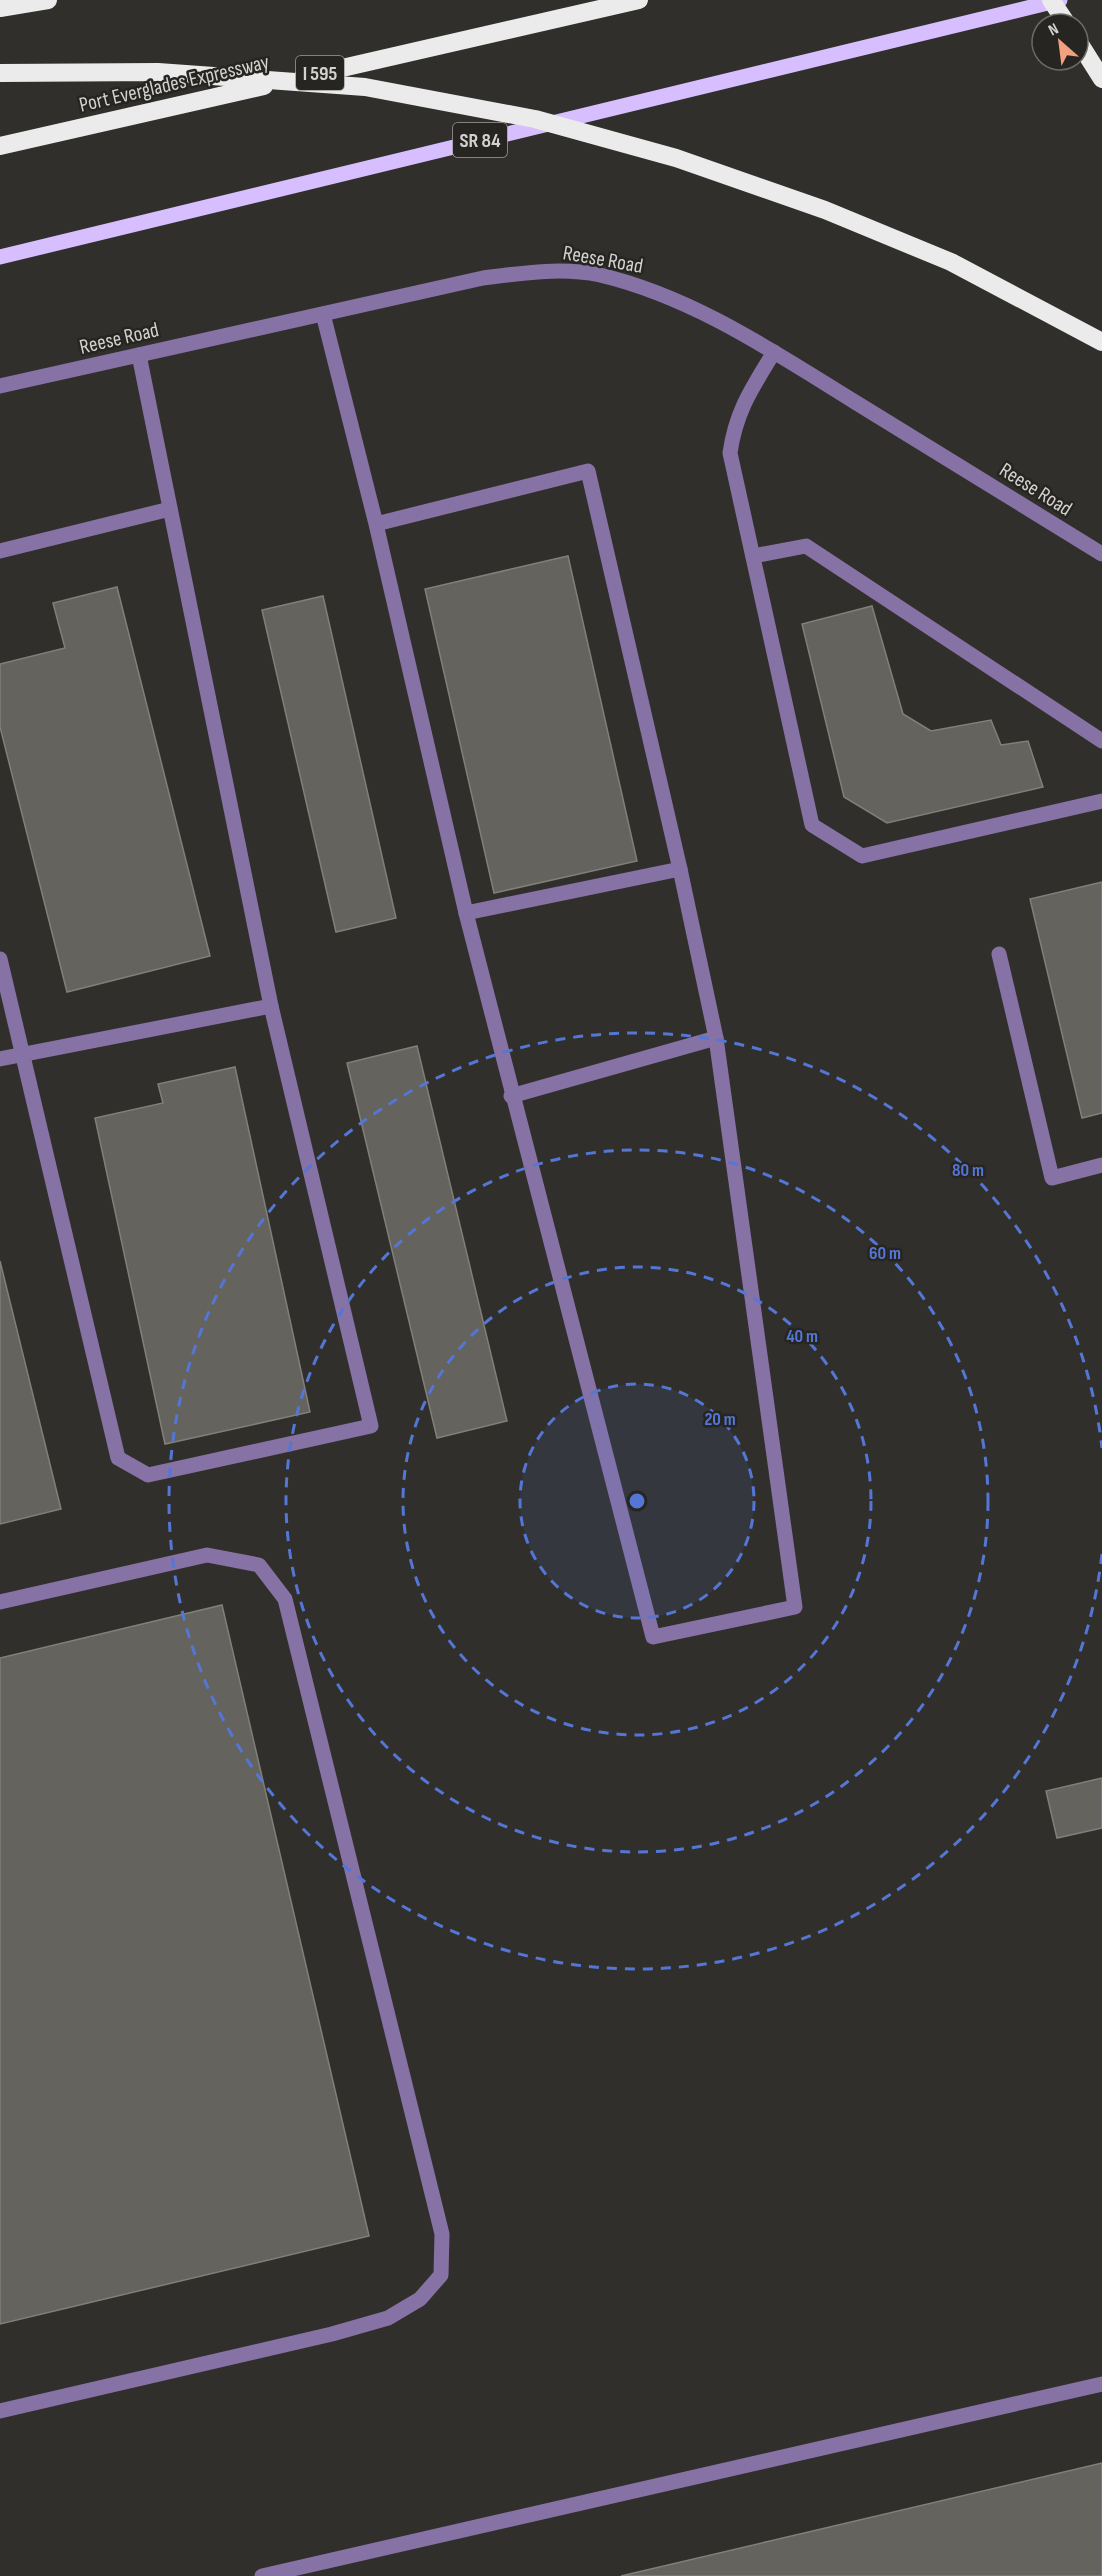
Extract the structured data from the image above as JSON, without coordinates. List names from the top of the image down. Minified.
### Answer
{"streets":{"highway":["I 595","Port Everglades Expressway"],"main road":["SR 84"],"street":["Reese Road"]},"north":"top left","rings":["80 m","60 m","40 m","20 m"]}
